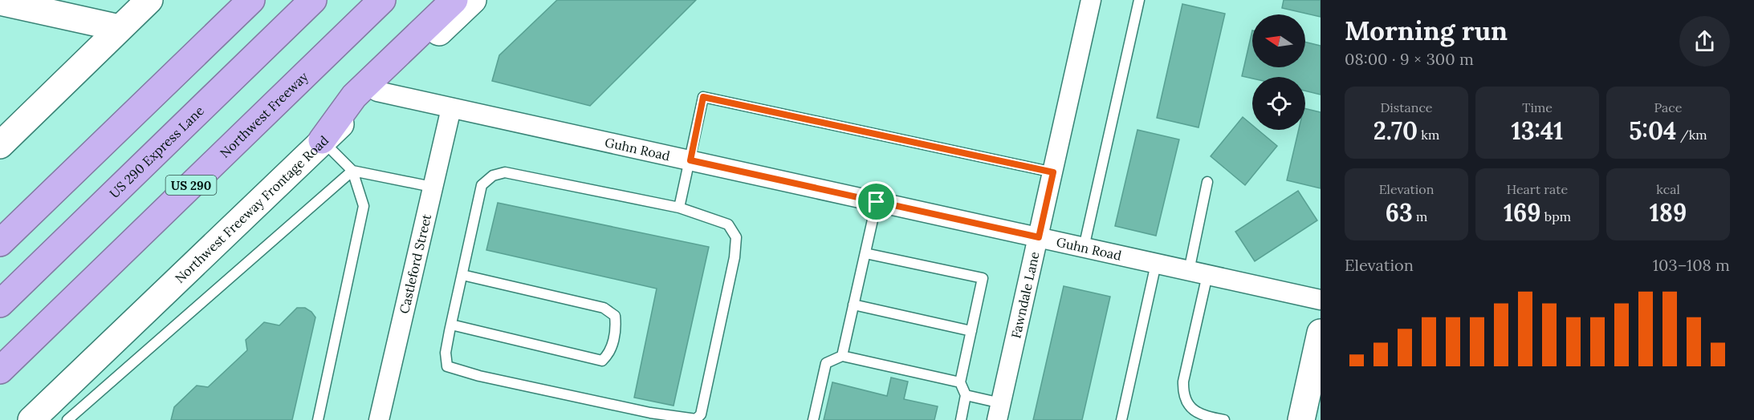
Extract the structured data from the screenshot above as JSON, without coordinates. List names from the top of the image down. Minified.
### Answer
{"streets":{"highway":["Northwest Freeway","US 290 Express Lane","US 290"],"main road":["Northwest Freeway Frontage Road"],"street":["Guhn Road","Castleford Street","Fawndale Lane"]},"crossings":[["Guhn Road","Northwest Freeway Frontage Road"],["Guhn Road","Castleford Street"],["Guhn Road","Fawndale Lane"]],"north":"left","page":{"heading":["Morning run","08:00 · 9 × 300 m"],"stats":[["Distance","2.70 km"],["Time","13:41"],["Pace","5:04 /km"],["Elevation","63 m"],["Heart rate","169 bpm"],["kcal","189"]],"chart":["Elevation","103–108 m"]}}
